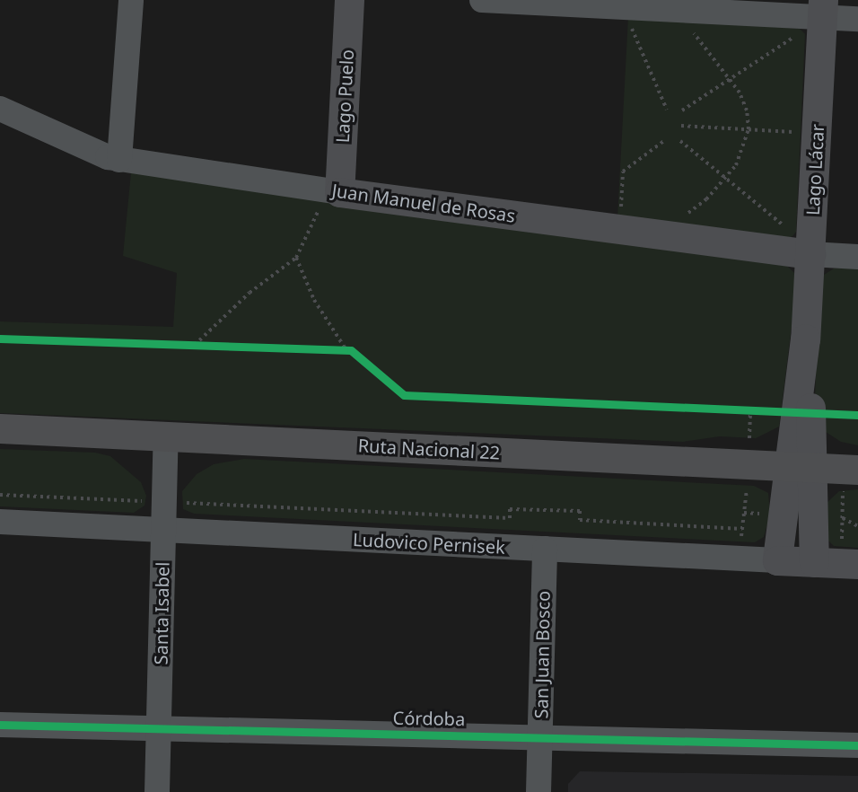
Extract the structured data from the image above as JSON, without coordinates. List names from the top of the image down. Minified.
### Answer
{"streets":{"highway":["Ruta Nacional 22"],"main road":["Lago Puelo","Lago Lácar","Juan Manuel de Rosas","Ludovico Pernisek"],"street":["Santa Isabel","San Juan Bosco","Córdoba"]},"crossings":[["Lago Puelo","Juan Manuel de Rosas"],["Lago Lácar","Juan Manuel de Rosas"],["Lago Lácar","Ruta Nacional 22"],["Ruta Nacional 22","Santa Isabel"],["Ludovico Pernisek","Santa Isabel"],["Ludovico Pernisek","San Juan Bosco"],["Santa Isabel","Córdoba"],["San Juan Bosco","Córdoba"]]}
